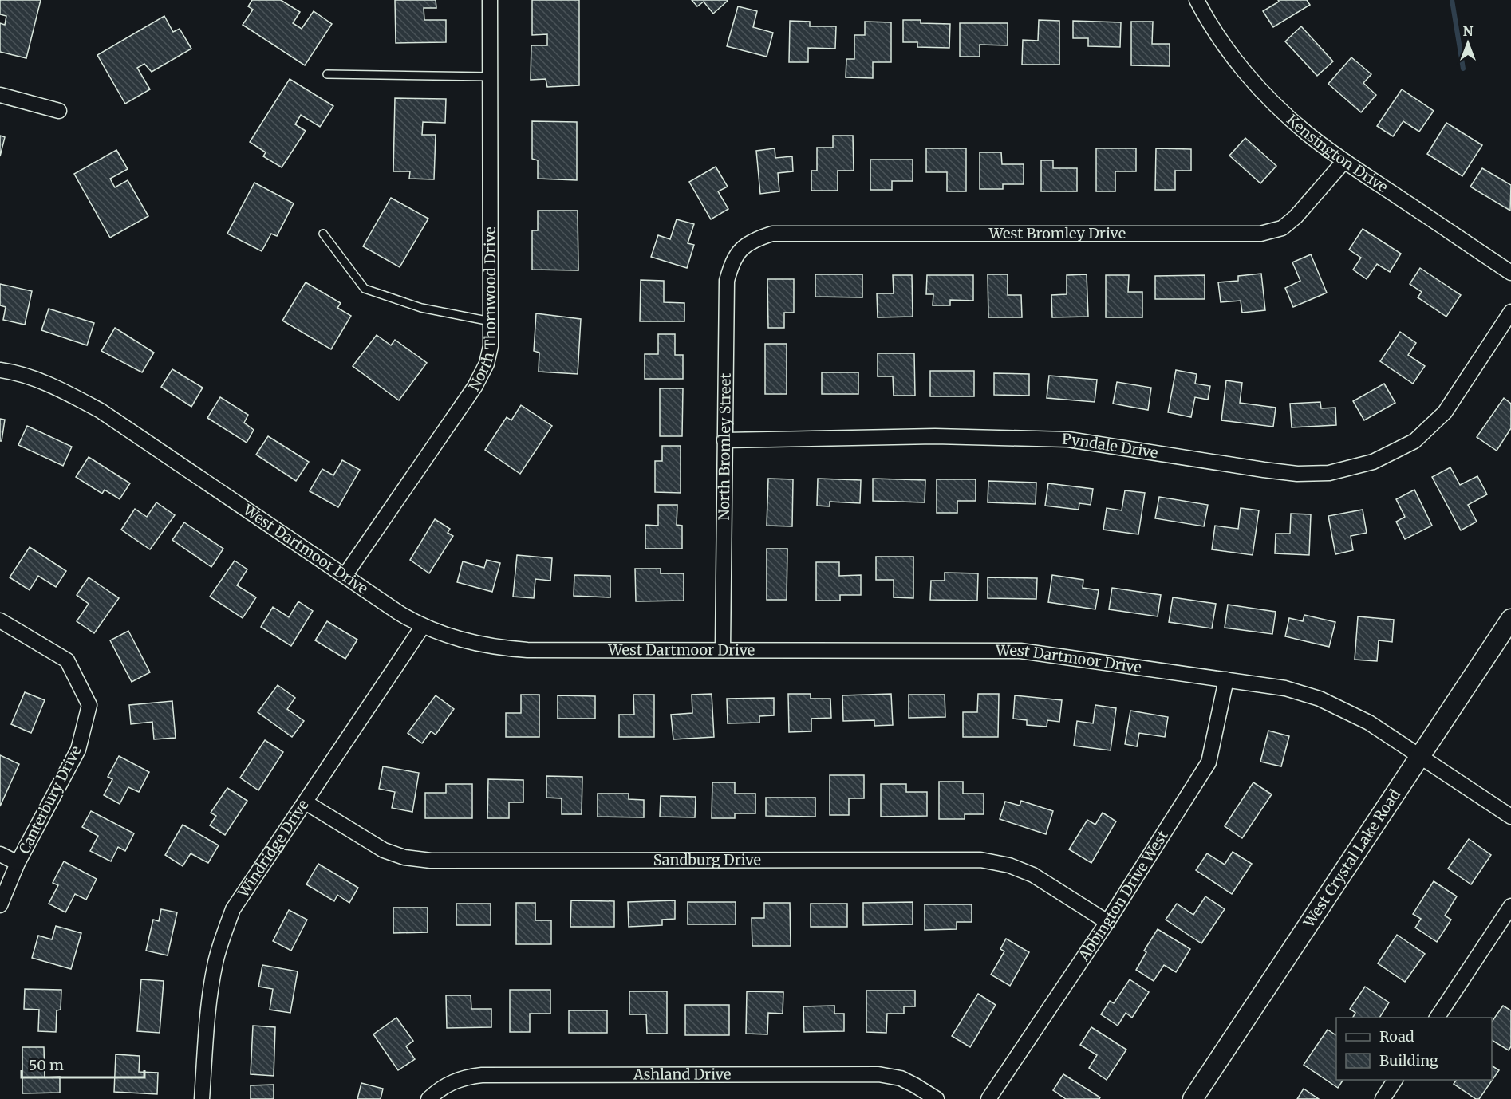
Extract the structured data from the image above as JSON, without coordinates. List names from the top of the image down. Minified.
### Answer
{"streets":{"street":["Kensington Drive","West Bromley Drive","North Thornwood Drive","North Bromley Street","Pyndale Drive","West Dartmoor Drive","Canterbury Drive","Windridge Drive","West Crystal Lake Road","Sandburg Drive","Abbington Drive West","Ashland Drive"]},"crossings":[["Kensington Drive","West Bromley Drive"],["West Bromley Drive","North Bromley Street"],["North Thornwood Drive","West Dartmoor Drive"],["North Bromley Street","Pyndale Drive"],["North Bromley Street","West Dartmoor Drive"],["West Dartmoor Drive","Windridge Drive"],["West Dartmoor Drive","West Crystal Lake Road"],["West Dartmoor Drive","Abbington Drive West"],["Windridge Drive","Sandburg Drive"],["Sandburg Drive","Abbington Drive West"]],"legend":["Road","Building"],"scale_bar":"50 m","north":"top"}
